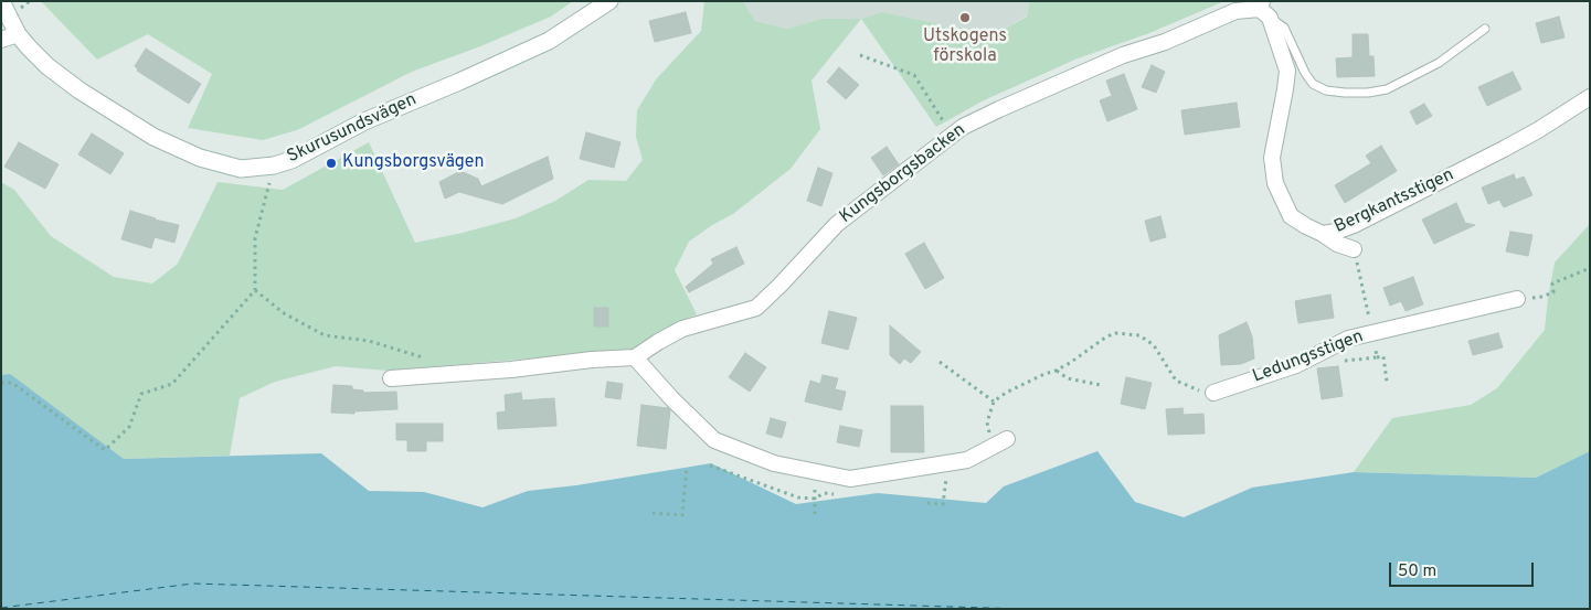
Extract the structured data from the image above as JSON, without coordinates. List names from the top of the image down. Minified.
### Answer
{"streets":{"street":["Skurusundsvägen","Kungsborgsbacken","Bergkantsstigen","Ledungsstigen"]},"crossings":[["Kungsborgsbacken","Bergkantsstigen"]],"places":["Utskogens förskola","Kungsborgsvägen"],"scale_bar":"50 m"}
